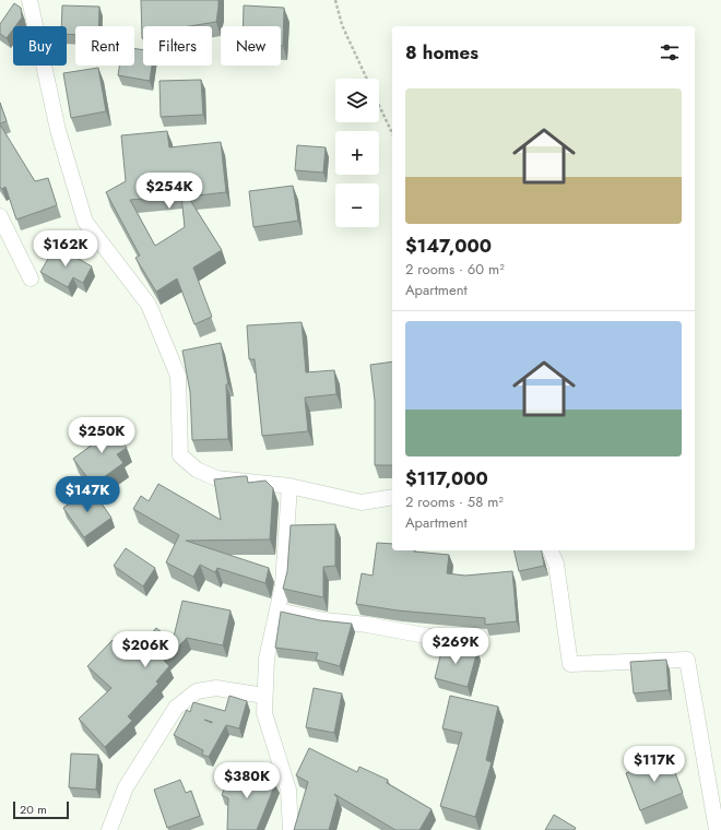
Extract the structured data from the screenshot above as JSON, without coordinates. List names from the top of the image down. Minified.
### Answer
{"scale_bar":"20 m","page":{"chip":["Buy","Rent","Filters","New"],"heading":"8 homes","map_buttons":["+","−"],"list":[{"name":"$147,000","note":"2 rooms · 60 m² · Apartment"},{"name":"$117,000","note":"2 rooms · 58 m² · Apartment"}],"price":["$254K","$162K","$250K","$147K","$269K","$206K","$117K","$380K"],"scale":"20 m"}}
